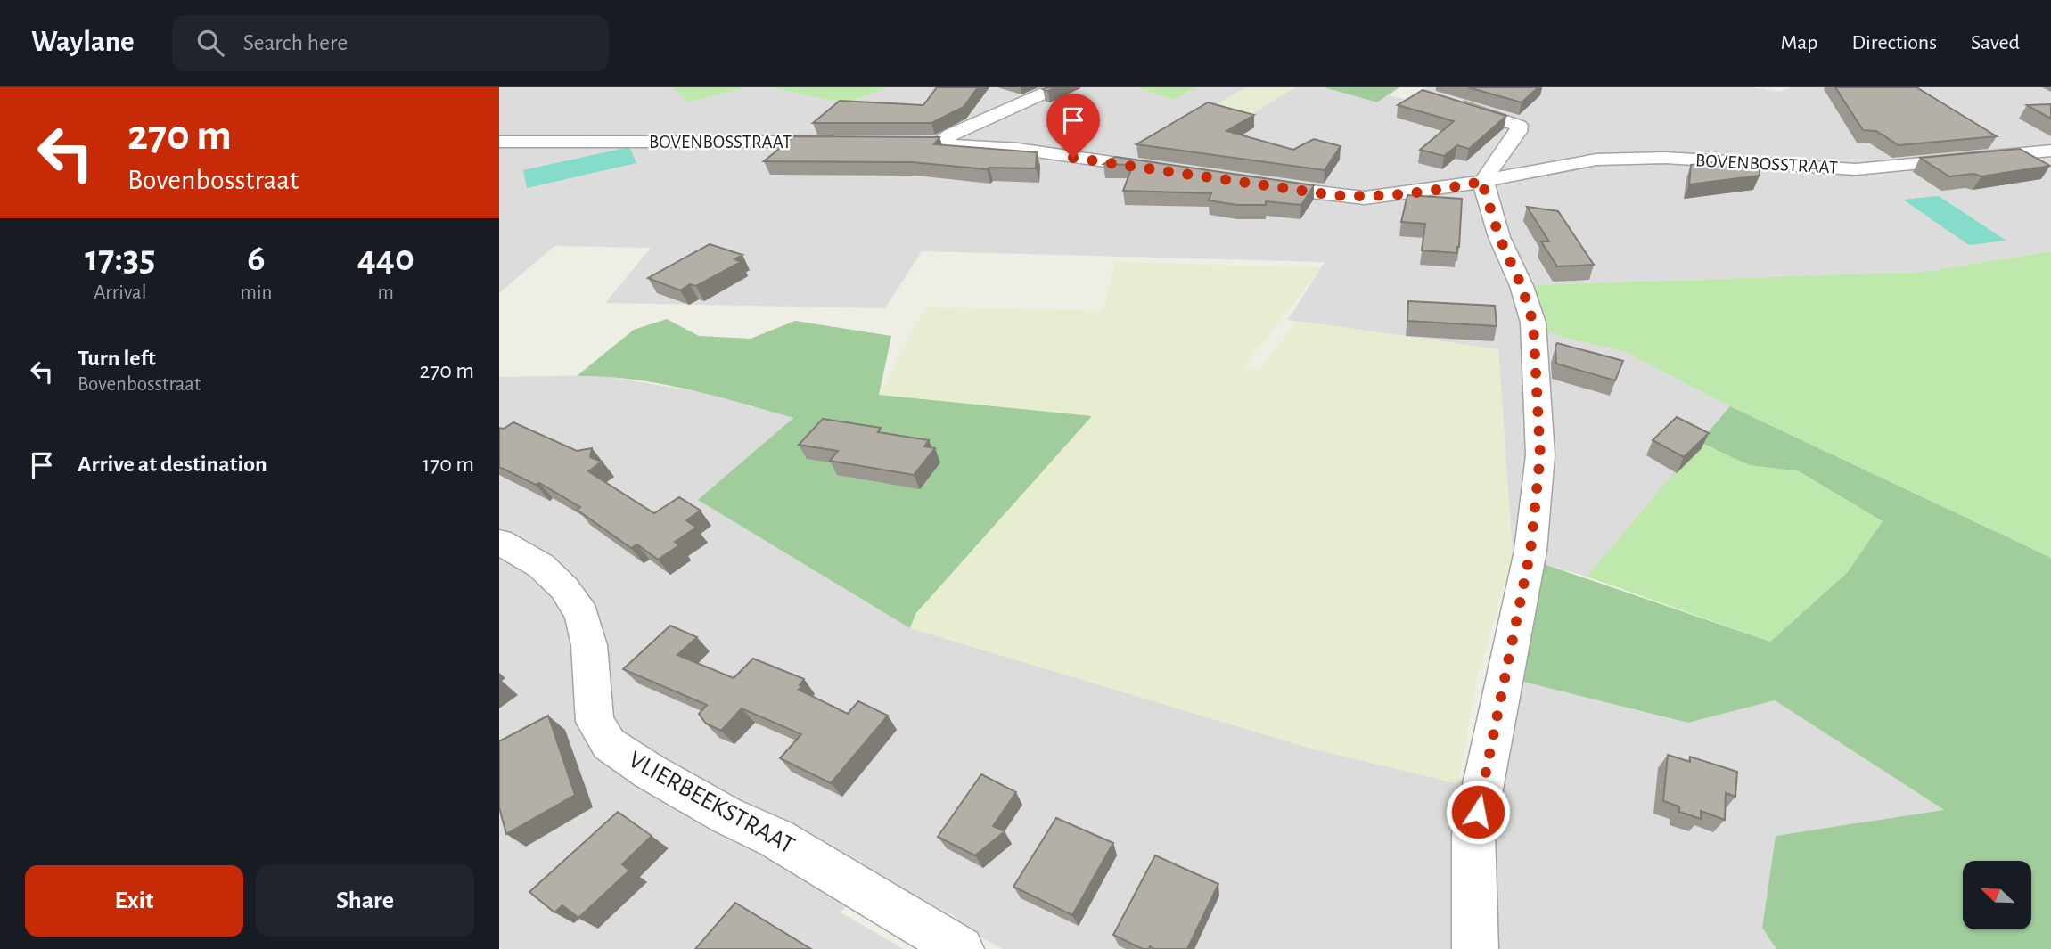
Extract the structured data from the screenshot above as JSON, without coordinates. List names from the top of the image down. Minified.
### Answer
{"streets":{"street":["BOVENBOSSTRAAT","VLIERBEEKSTRAAT"]},"north":"top left","page":{"header":"Waylane","search":"Search here","nav":["Map","Directions","Saved"],"turn":["270 m","Bovenbosstraat"],"eta":["17:35","Arrival","6","min","440","m"],"list":[{"name":"Turn left","note":"Bovenbosstraat","value":"270 m"},{"name":"Arrive at destination","value":"170 m"}],"buttons":["Exit","Share"]}}
